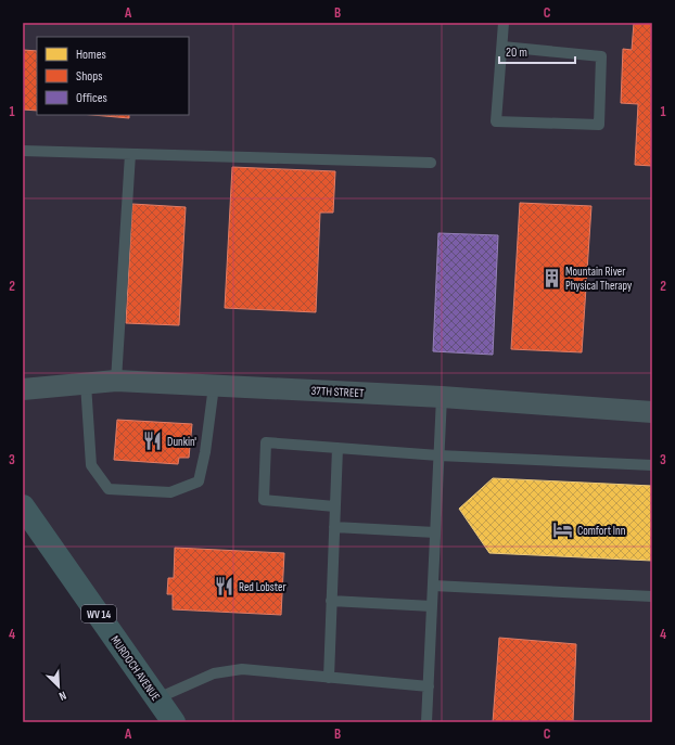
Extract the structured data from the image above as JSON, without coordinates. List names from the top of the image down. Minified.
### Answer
{"streets":{"main road":["WV 14","MURDOCH AVENUE"],"street":["37TH STREET"]},"places":{"building":["Mountain River Physical Therapy"],"restaurant":["Dunkin'","Red Lobster"],"hotel":["Comfort Inn"]},"legend":["Homes","Shops","Offices"],"scale_bar":"20 m","north":"bottom right","grid":{"columns":["A","B","C"],"rows":["1","2","3","4"]}}
